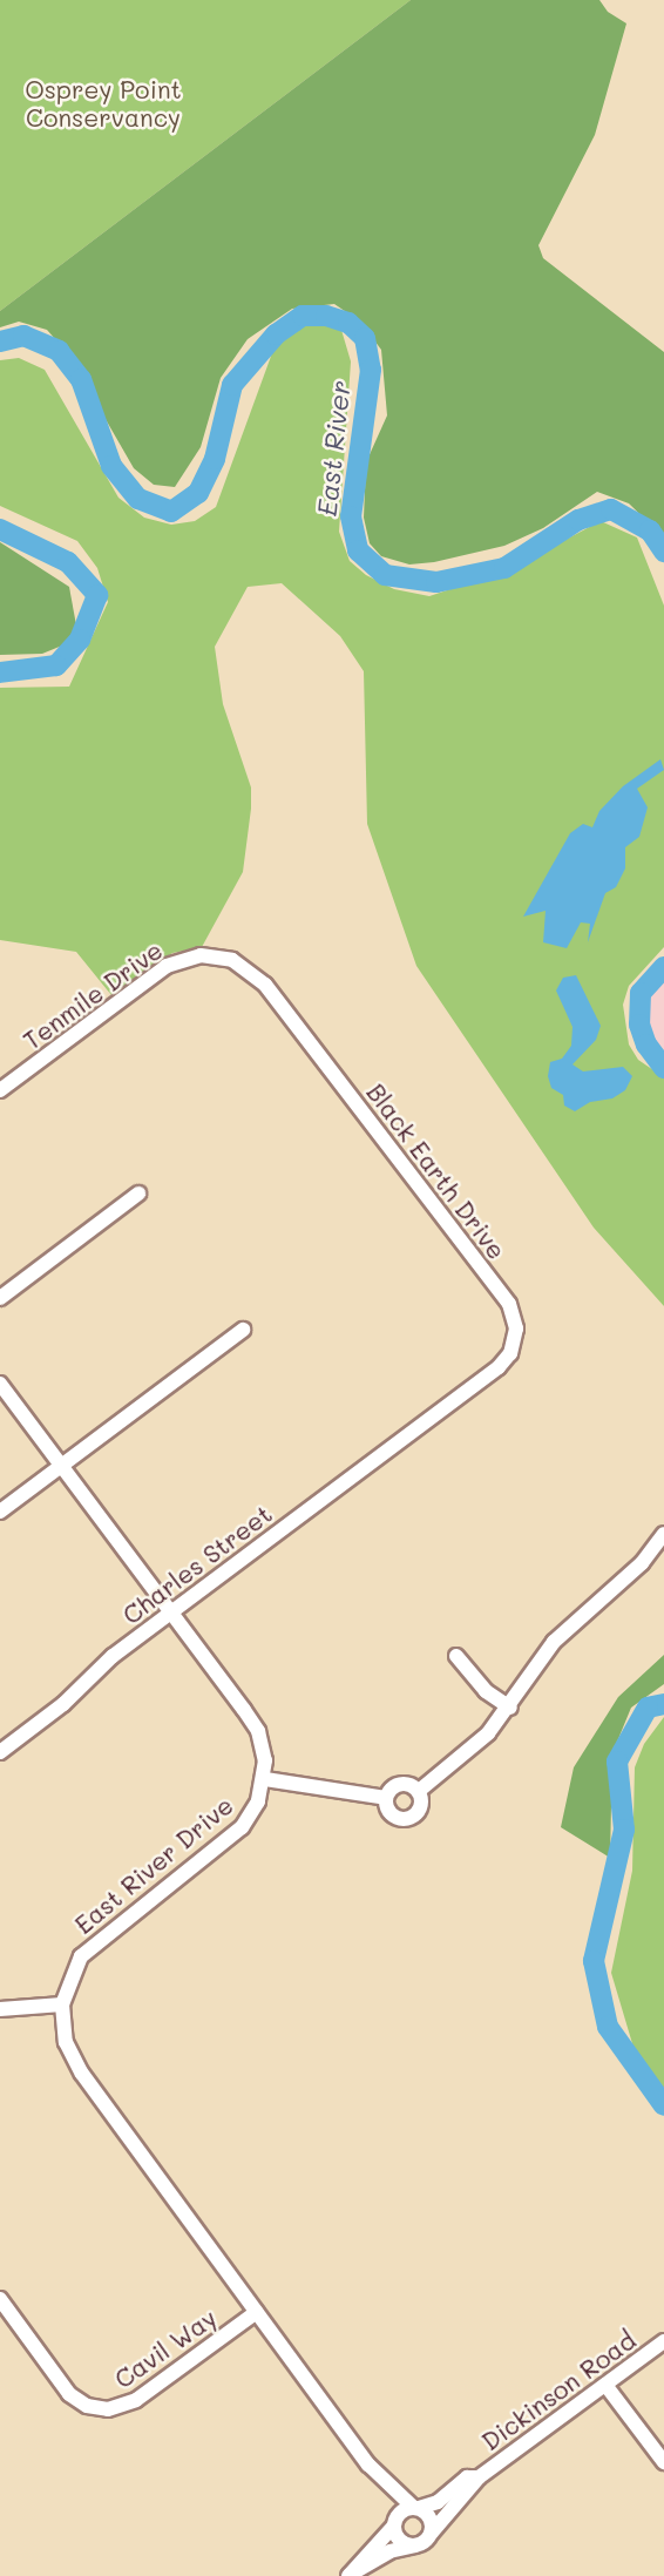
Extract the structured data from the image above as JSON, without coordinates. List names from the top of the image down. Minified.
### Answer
{"streets":{"street":["Tenmile Drive","Black Earth Drive","Charles Street","East River Drive","Cavil Way","Dickinson Road"]},"crossings":[["Tenmile Drive","Black Earth Drive"],["Black Earth Drive","Charles Street"],["East River Drive","Cavil Way"],["East River Drive","Dickinson Road"]],"water":["East River"],"parks":["Osprey Point Conservancy"]}
